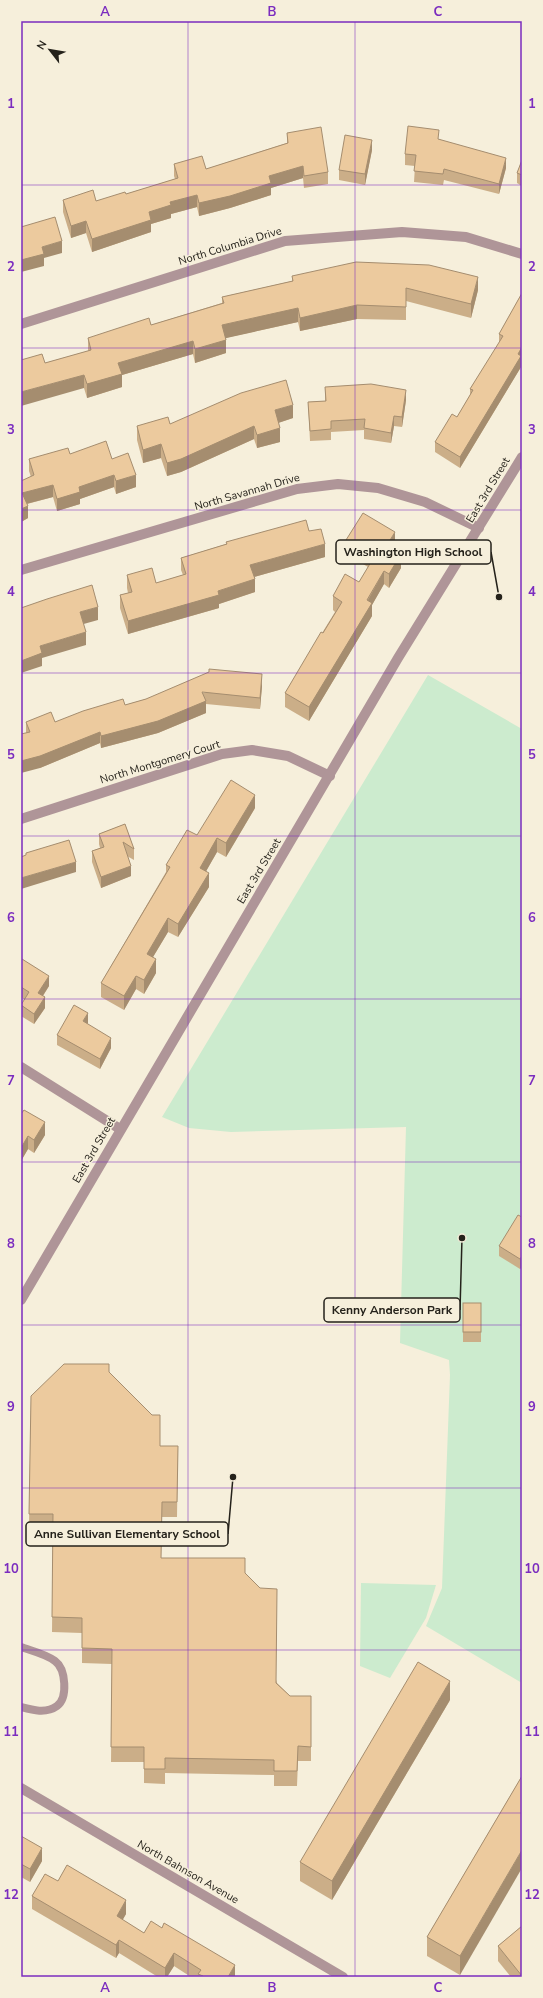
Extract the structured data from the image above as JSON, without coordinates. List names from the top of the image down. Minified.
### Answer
{"streets":{"street":["North Columbia Drive","East 3rd Street","North Savannah Drive","North Montgomery Court","North Bahnson Avenue"]},"crossings":[["East 3rd Street","North Savannah Drive"],["East 3rd Street","North Montgomery Court"]],"places":["Washington High School","Kenny Anderson Park","Anne Sullivan Elementary School"],"north":"top left","grid":{"columns":["A","B","C"],"rows":["1","2","3","4","5","6","7","8","9","10","11","12"]}}
